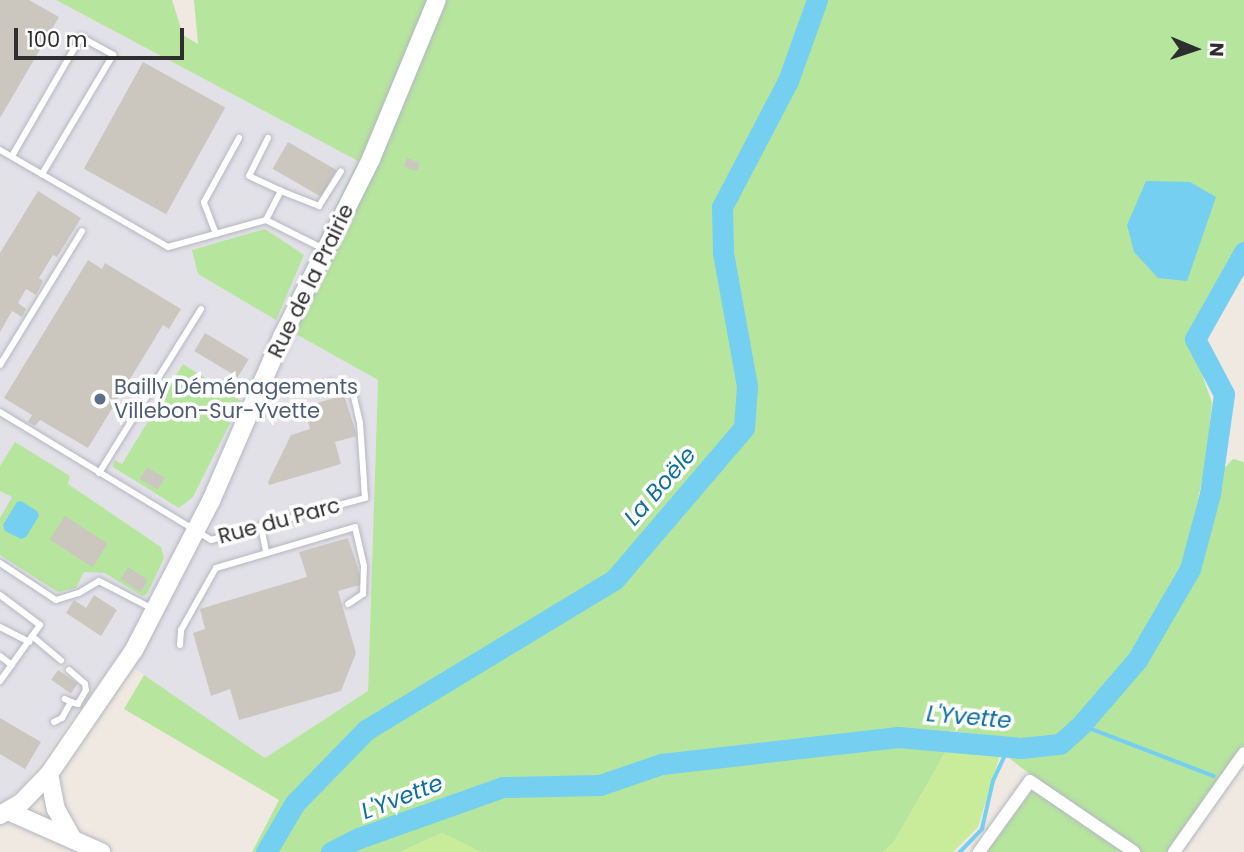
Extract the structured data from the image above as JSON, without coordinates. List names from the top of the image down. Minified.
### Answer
{"streets":{"street":["Rue de la Prairie"],"lane":["Rue du Parc"]},"crossings":[["Rue de la Prairie","Rue du Parc"]],"water":["La Boële","L'Yvette"],"places":["Bailly Déménagements Villebon-Sur-Yvette"],"scale_bar":"100 m","north":"right"}
